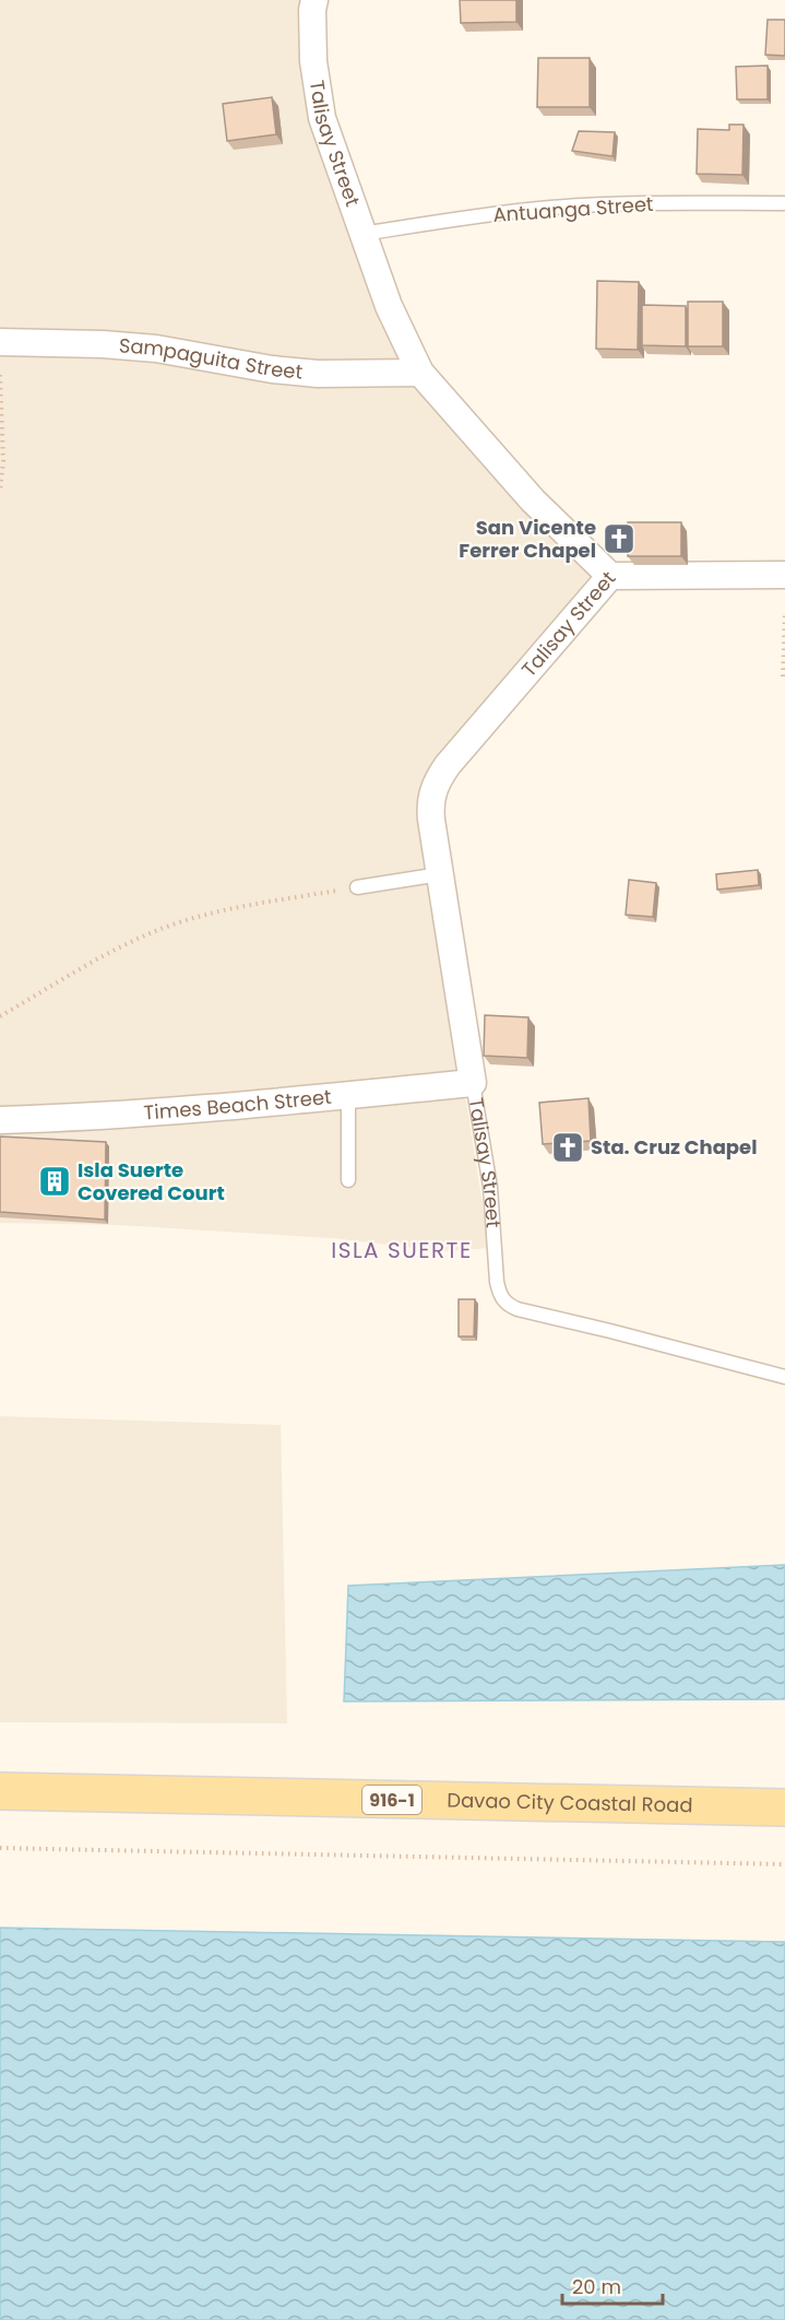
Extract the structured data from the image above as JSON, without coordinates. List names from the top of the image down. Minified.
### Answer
{"streets":{"main road":["916-1","Davao City Coastal Road"],"street":["Talisay Street","Sampaguita Street","Times Beach Street"],"lane":["Antuanga Street"]},"crossings":[["Talisay Street","Antuanga Street"],["Talisay Street","Sampaguita Street"],["Talisay Street","Times Beach Street"]],"districts":["ISLA SUERTE"],"places":{"church":["San Vicente Ferrer Chapel","Sta. Cruz Chapel"],"building":["Isla Suerte Covered Court"]},"scale_bar":"20 m"}
